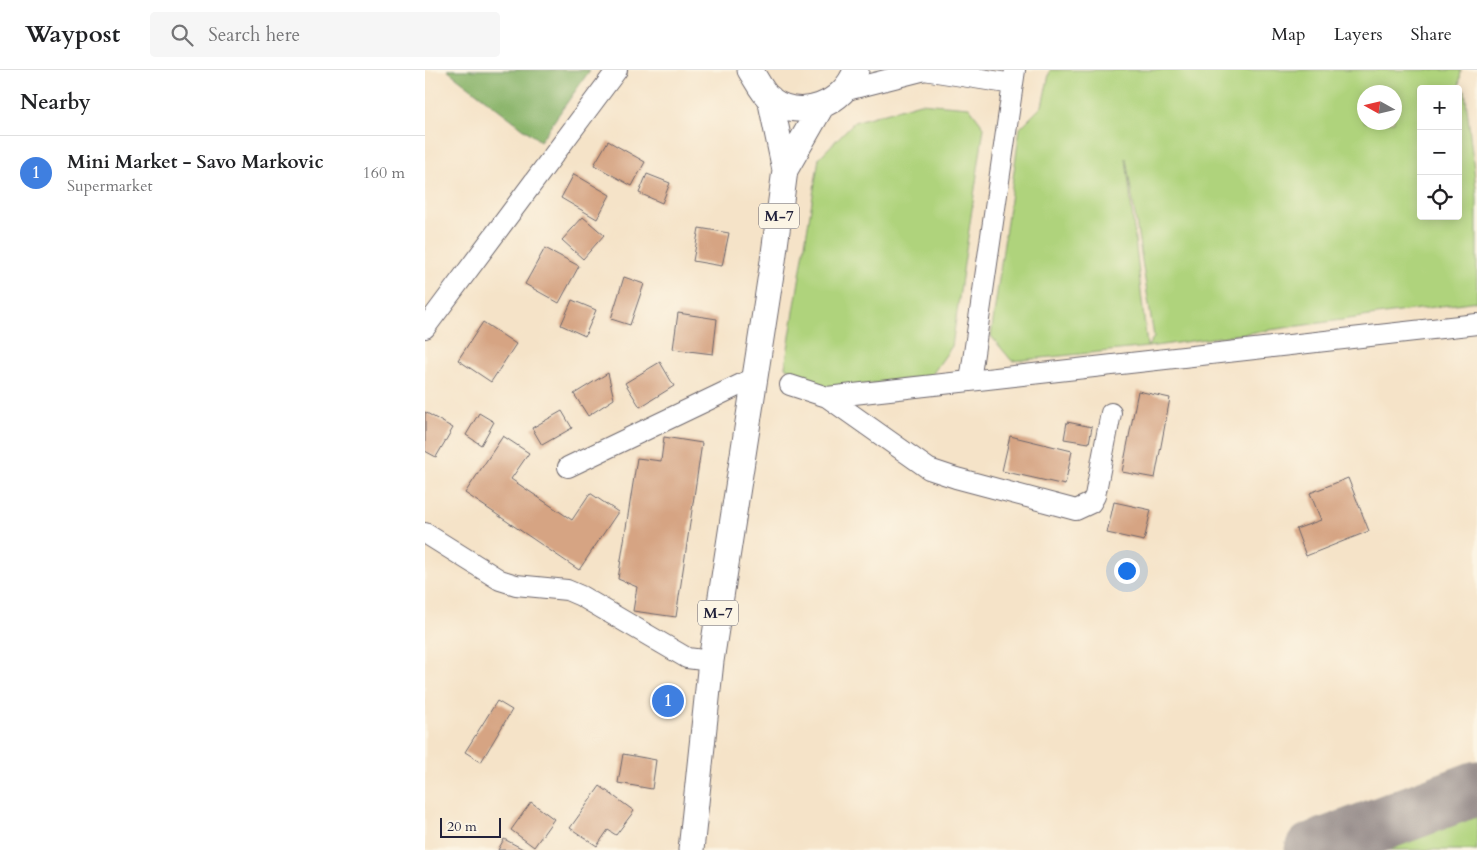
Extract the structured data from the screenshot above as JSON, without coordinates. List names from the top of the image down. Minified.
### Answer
{"streets":{"main road":["M-7"]},"scale_bar":"20 m","north":"left","page":{"header":"Waypost","search":"Search here","nav":["Map","Layers","Share"],"heading":"Nearby","map_buttons":["+","−"],"list":[{"mark":"1","name":"Mini Market - Savo Markovic","note":"Supermarket","value":"160 m"}],"pins":"1","scale":"20 m"}}
